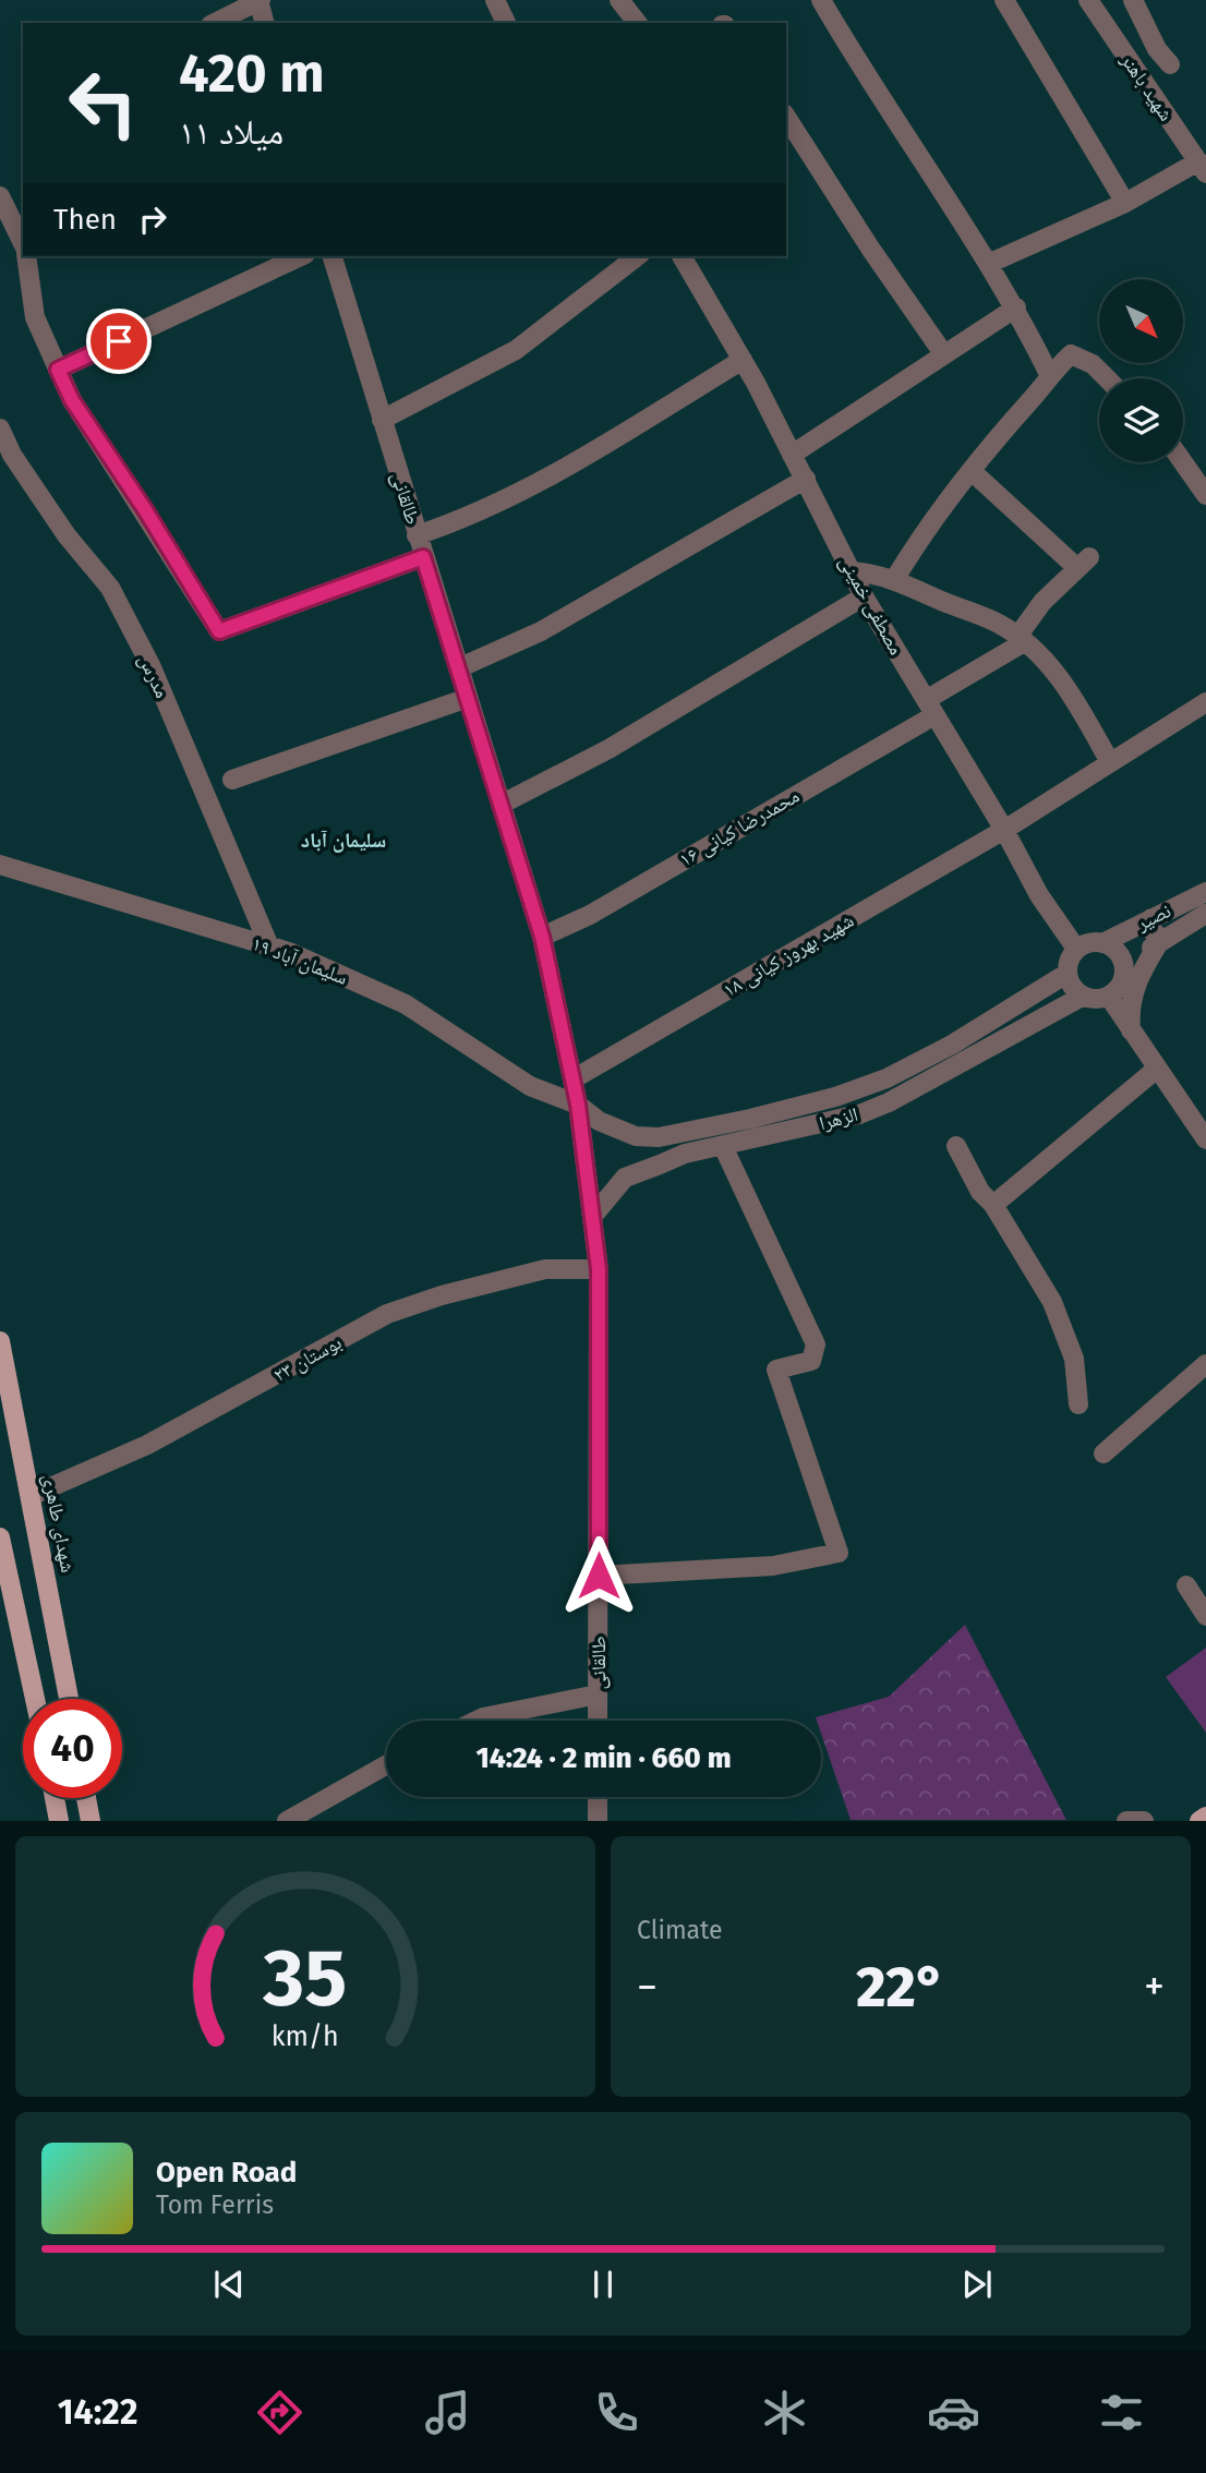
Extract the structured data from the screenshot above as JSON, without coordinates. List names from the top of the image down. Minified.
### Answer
{"streets":{"main road":["شهدای طاهری"],"street":["شهید باهنر","طالقانی","مصطفی خمینی","مدرس","محمدرضا کیانی ۱۶","نصیر","شهید بهروز کیانی ۱۸","سلیمان آباد ۱۹","الزهرا","بوستان ۲۳"]},"crossings":[["طالقانی","محمدرضا کیانی ۱۶"],["طالقانی","شهید بهروز کیانی ۱۸"],["طالقانی","سلیمان آباد ۱۹"],["طالقانی","الزهرا"],["طالقانی","بوستان ۲۳"],["مصطفی خمینی","محمدرضا کیانی ۱۶"],["مصطفی خمینی","نصیر"],["مصطفی خمینی","شهید بهروز کیانی ۱۸"],["مصطفی خمینی","الزهرا"],["مدرس","سلیمان آباد ۱۹"],["نصیر","الزهرا"],["سلیمان آباد ۱۹","الزهرا"],["بوستان ۲۳","شهدای طاهری"]],"districts":["سلیمان آباد"],"north":"bottom right","page":{"turn":["420 m","میلاد ۱۱"],"then":"Then","limit":"40","trip":"14:24 · 2 min · 660 m","tile":"Climate","heat":["−","22°","+"],"song":["Open Road","Tom Ferris"],"tabs":"14:22","gauge":["35","km/h"]}}
